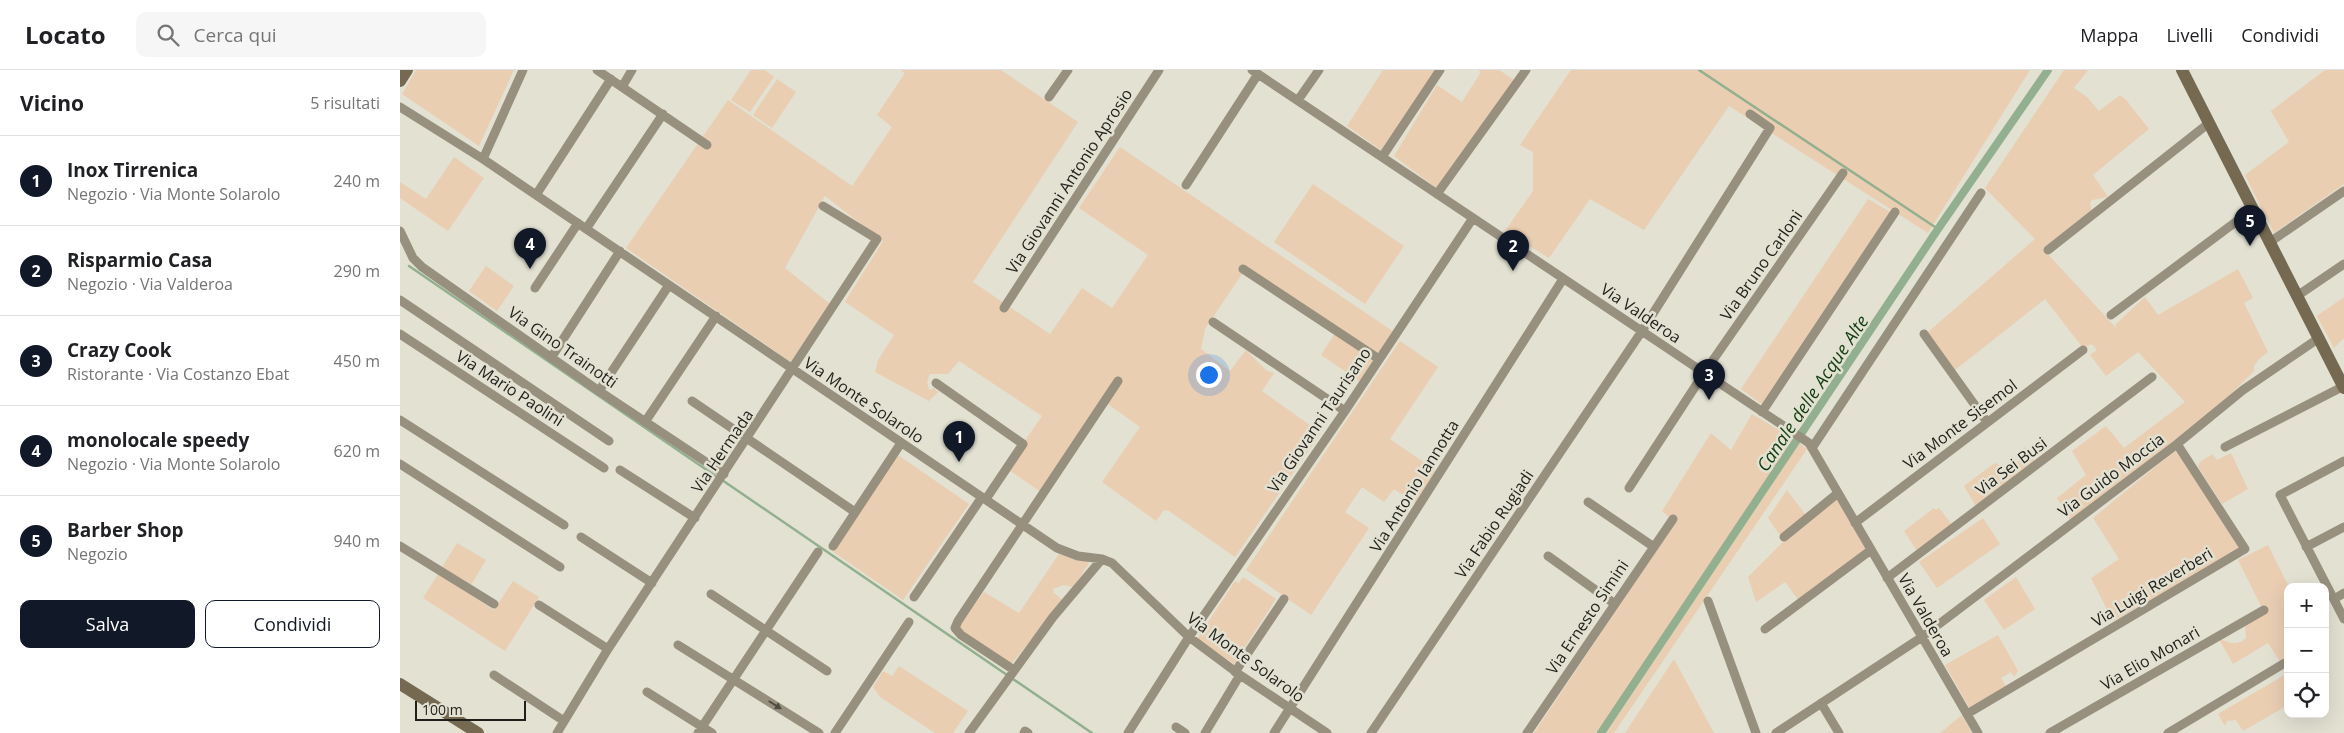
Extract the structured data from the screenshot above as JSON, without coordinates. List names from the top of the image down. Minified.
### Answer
{"streets":{"street":["Via Giovanni Antonio Aprosio","Via Bruno Carloni","Via Valderoa","Via Gino Trainotti","Via Mario Paolini","Via Monte Solarolo","Via Giovanni Taurisano","Via Monte Sisemol","Via Hermada","Via Sei Busi","Via Guido Moccia","Via Antonio Iannotta","Via Fabio Rugiadi","Via Luigi Reverberi","Via Ernesto Simini","Via Elio Monari"]},"crossings":[["Via Bruno Carloni","Via Valderoa"],["Via Valderoa","Via Giovanni Taurisano"],["Via Valderoa","Via Monte Sisemol"],["Via Valderoa","Via Sei Busi"],["Via Valderoa","Via Guido Moccia"],["Via Valderoa","Via Antonio Iannotta"],["Via Valderoa","Via Fabio Rugiadi"],["Via Valderoa","Via Luigi Reverberi"],["Via Gino Trainotti","Via Hermada"],["Via Monte Solarolo","Via Giovanni Taurisano"],["Via Monte Solarolo","Via Hermada"],["Via Monte Solarolo","Via Antonio Iannotta"],["Via Guido Moccia","Via Luigi Reverberi"]],"water":["Canale delle Acque Alte"],"scale_bar":"100 m","page":{"header":"Locato","search":"Cerca qui","nav":["Mappa","Livelli","Condividi"],"heading":["Vicino","5 risultati"],"list":[{"mark":"1","name":"Inox Tirrenica","note":"Negozio · Via Monte Solarolo","value":"240 m"},{"mark":"2","name":"Risparmio Casa","note":"Negozio · Via Valderoa","value":"290 m"},{"mark":"3","name":"Crazy Cook","note":"Ristorante · Via Costanzo Ebat","value":"450 m"},{"mark":"4","name":"monolocale speedy","note":"Negozio · Via Monte Solarolo","value":"620 m"},{"mark":"5","name":"Barber Shop","note":"Negozio","value":"940 m"}],"pins":["5","4","2","3","1"],"map_buttons":["+","−"],"buttons":["Salva","Condividi"],"scale":"100 m"}}
